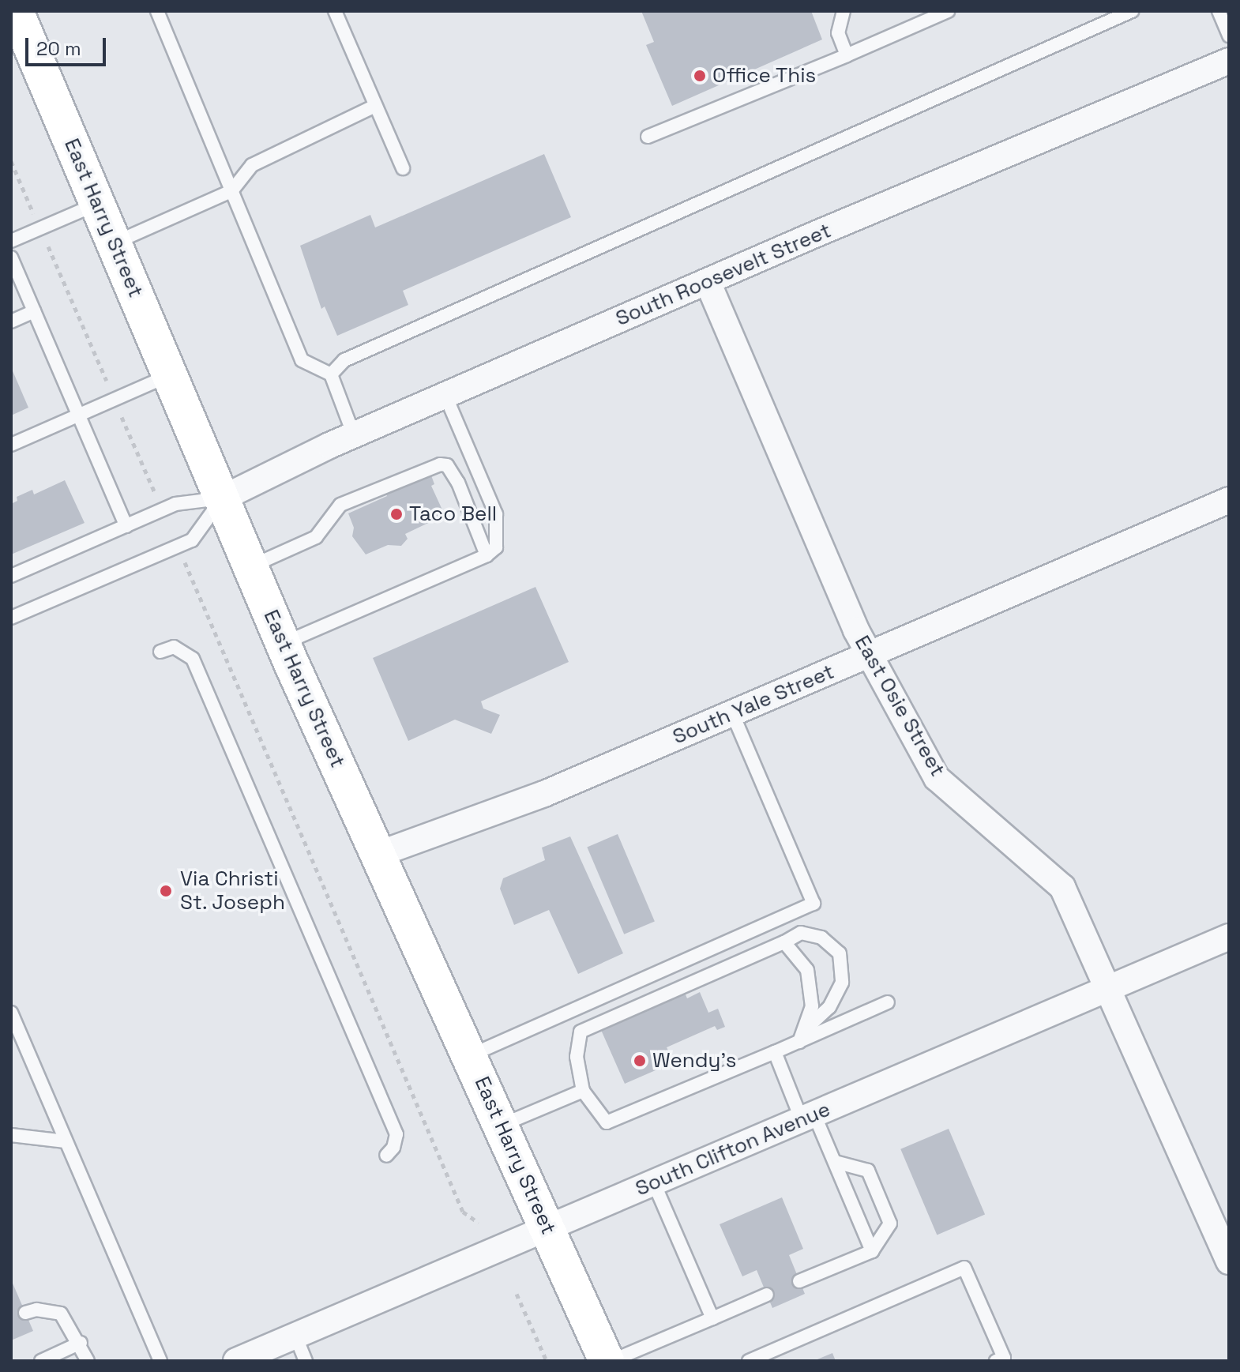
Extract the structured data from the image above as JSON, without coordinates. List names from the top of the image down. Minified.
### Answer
{"streets":{"main road":["East Harry Street"],"street":["South Roosevelt Street","South Yale Street","East Osie Street","South Clifton Avenue"]},"crossings":[["East Harry Street","South Roosevelt Street"],["East Harry Street","South Yale Street"],["East Harry Street","South Clifton Avenue"],["South Roosevelt Street","East Osie Street"],["South Yale Street","East Osie Street"],["East Osie Street","South Clifton Avenue"]],"places":["Office This","Taco Bell","Via Christi St. Joseph","Wendy's"],"scale_bar":"20 m"}
